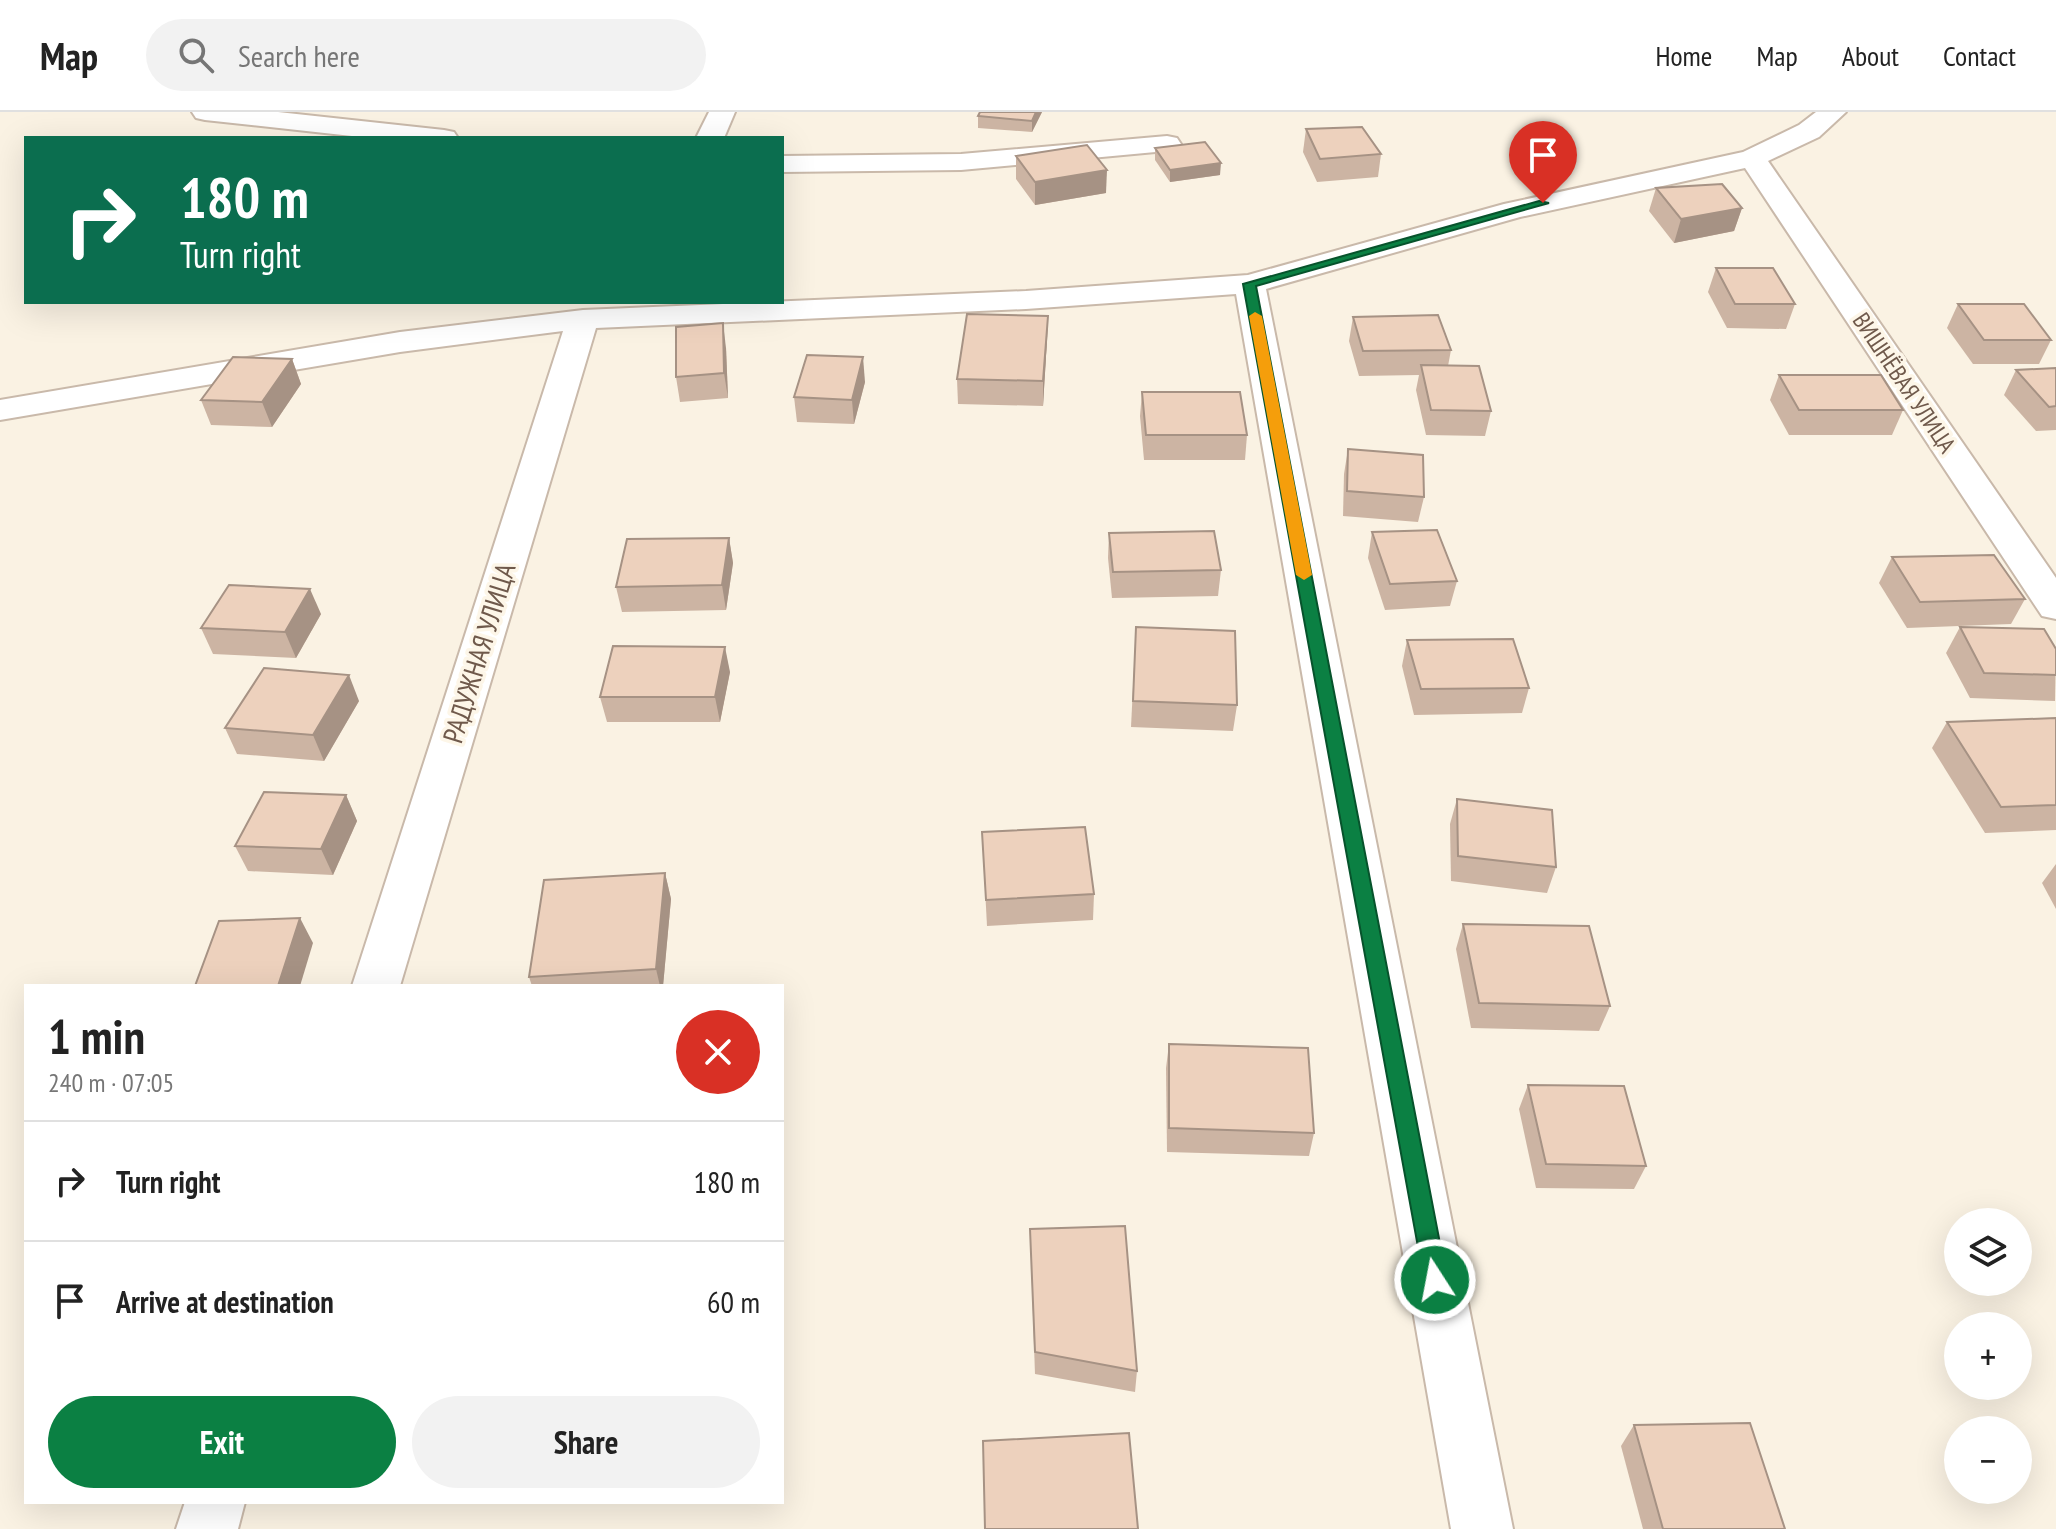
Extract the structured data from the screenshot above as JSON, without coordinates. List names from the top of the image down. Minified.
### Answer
{"streets":{"street":["ВИШНЁВАЯ УЛИЦА","РАДУЖНАЯ УЛИЦА"]},"page":{"header":"Map","search":"Search here","nav":["Home","Map","About","Contact"],"turn":["180 m","Turn right"],"heading":["1 min","240 m · 07:05"],"list":[{"name":"Turn right","value":"180 m"},{"name":"Arrive at destination","value":"60 m"}],"map_buttons":["+","−"],"buttons":["Exit","Share"]}}
